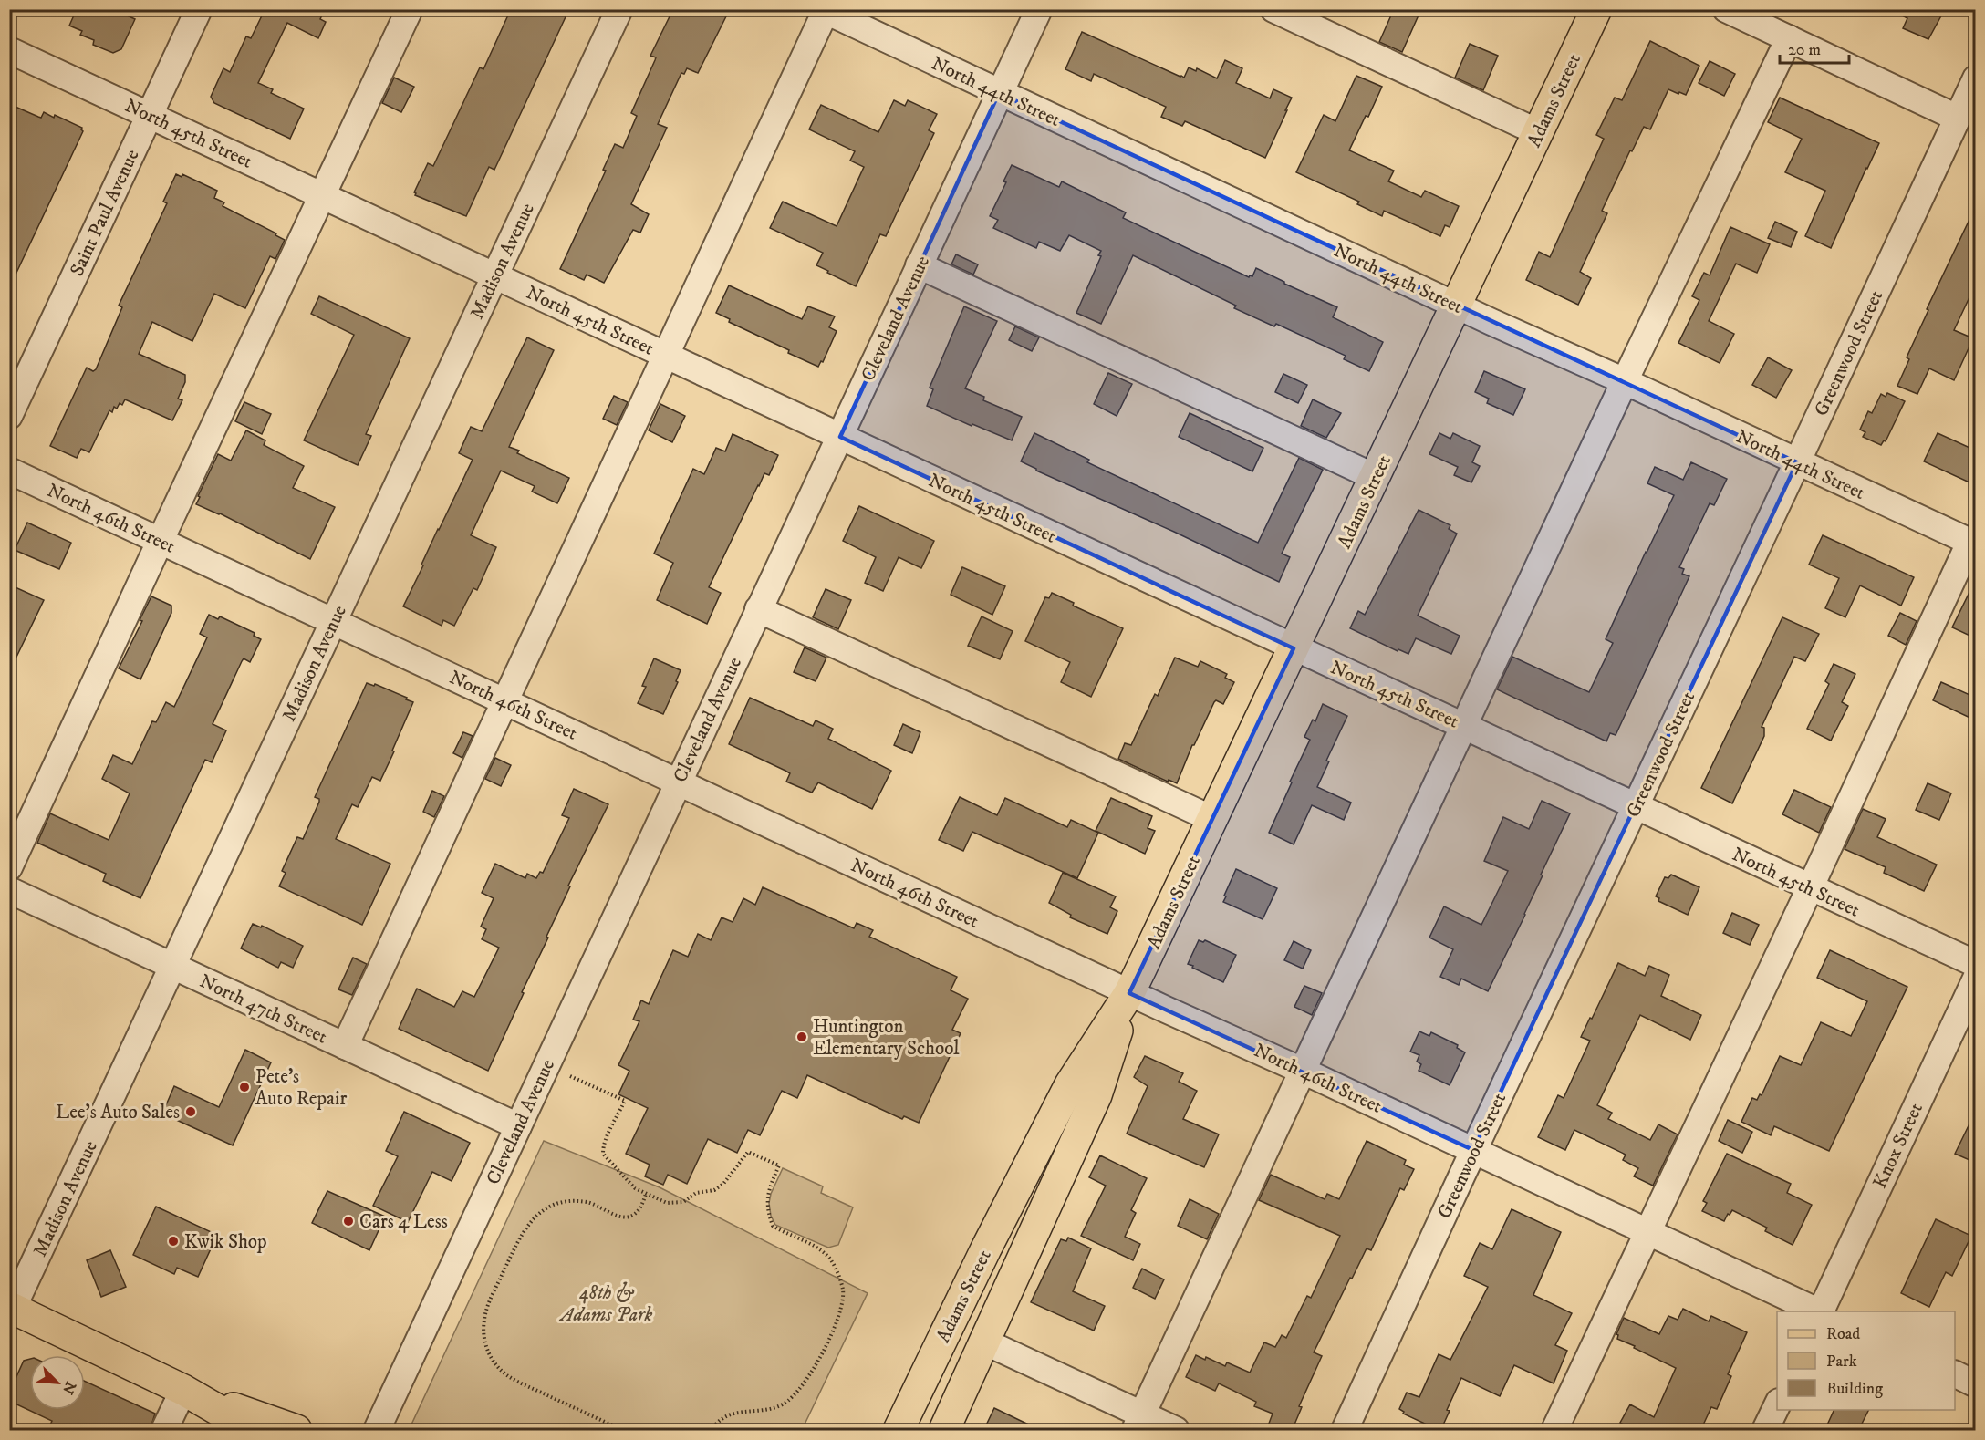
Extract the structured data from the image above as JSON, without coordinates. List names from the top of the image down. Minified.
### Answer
{"streets":{"main road":["Adams Street"],"street":["North 44th Street","North 45th Street","Saint Paul Avenue","Madison Avenue","Cleveland Avenue","Greenwood Street","North 46th Street","North 47th Street","Knox Street"]},"crossings":[["North 44th Street","Adams Street"],["North 44th Street","Cleveland Avenue"],["North 44th Street","Greenwood Street"],["Adams Street","North 45th Street"],["Adams Street","North 46th Street"],["North 45th Street","Saint Paul Avenue"],["North 45th Street","Madison Avenue"],["North 45th Street","Cleveland Avenue"],["North 45th Street","Greenwood Street"],["Madison Avenue","North 46th Street"],["Madison Avenue","North 47th Street"],["Cleveland Avenue","North 46th Street"],["Cleveland Avenue","North 47th Street"],["Greenwood Street","North 46th Street"]],"parks":["48th & Adams Park"],"places":["Huntington Elementary School","Pete's Auto Repair","Lee's Auto Sales","Cars 4 Less","Kwik Shop"],"legend":["Road","Park","Building"],"scale_bar":"20 m","north":"bottom right"}
